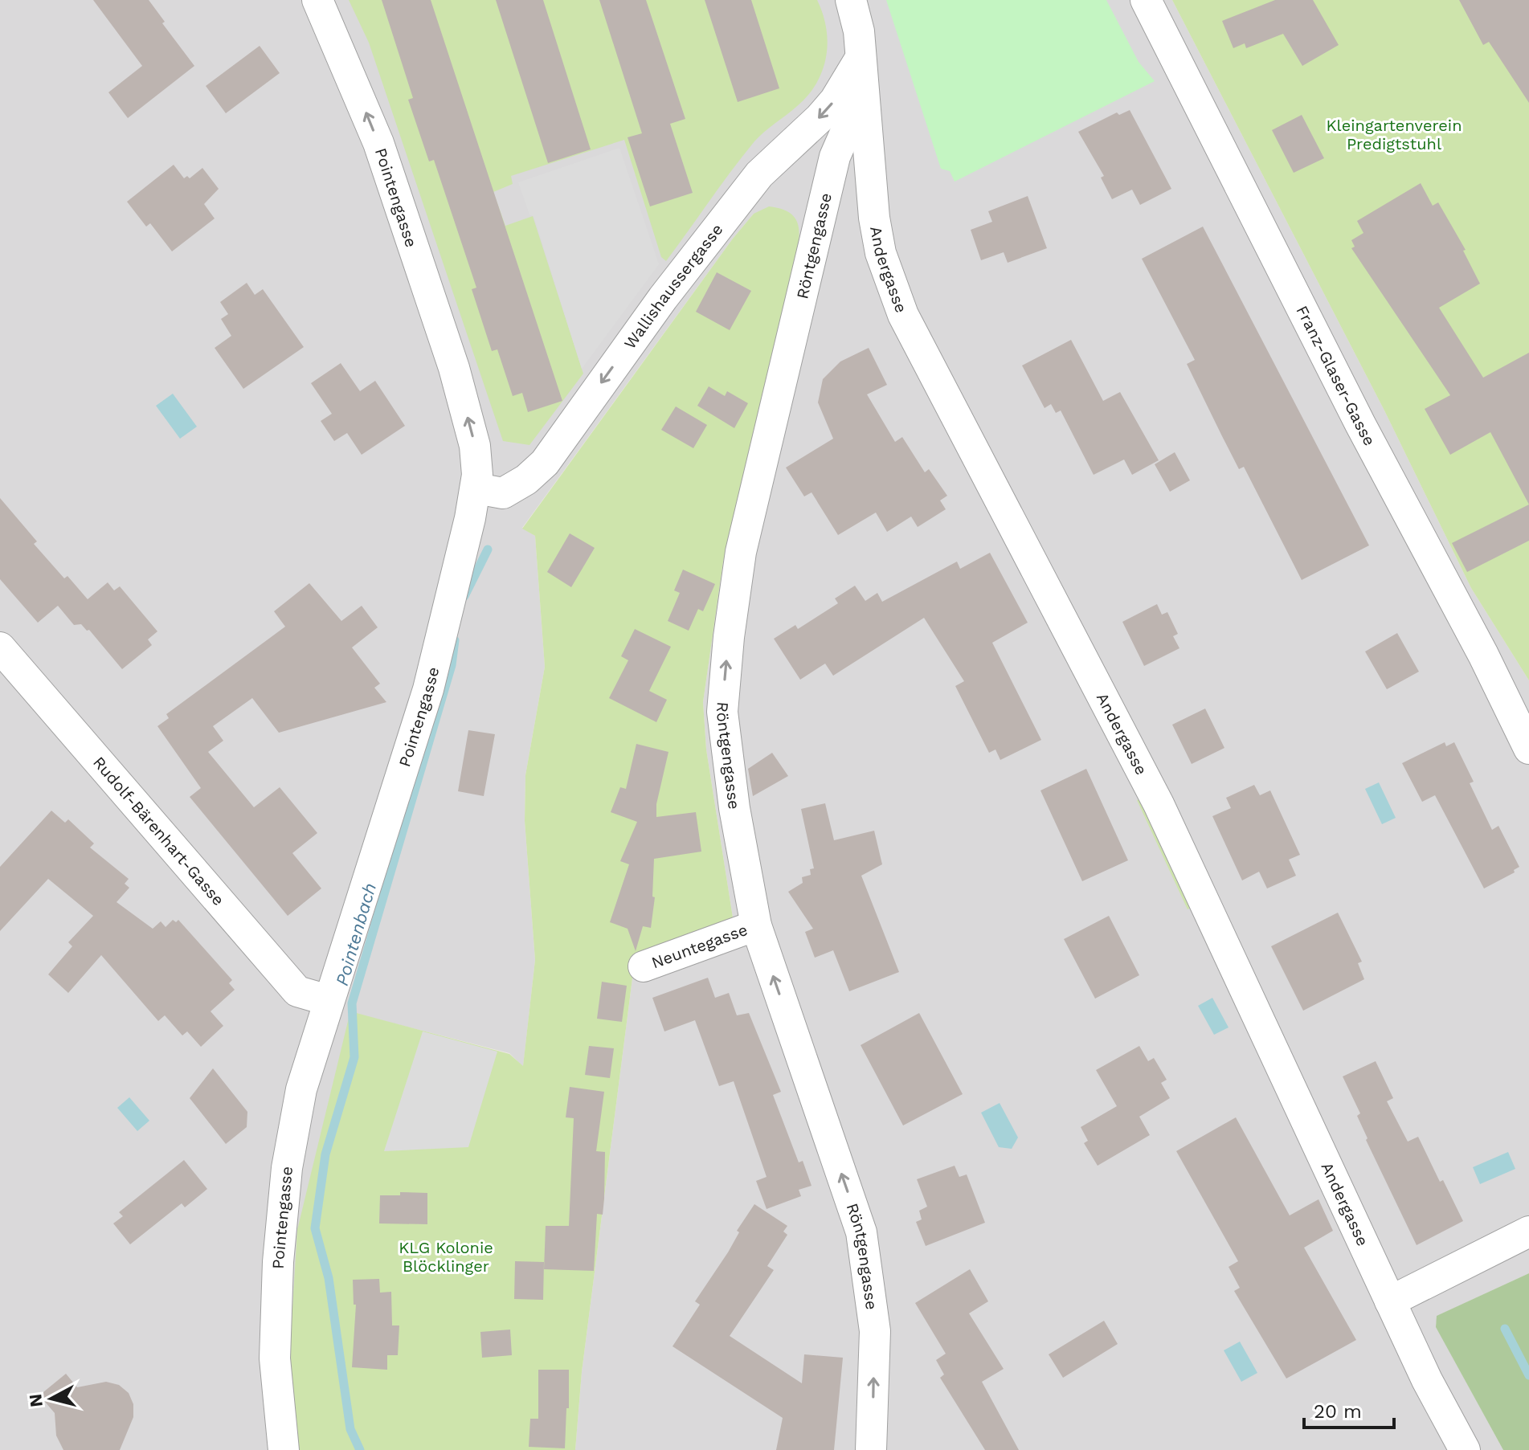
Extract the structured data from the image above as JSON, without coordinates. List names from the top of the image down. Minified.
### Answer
{"streets":{"street":["Pointengasse","Röntgengasse","Andergasse","Wallishaussergasse","Franz-Glaser-Gasse","Rudolf-Bärenhart-Gasse","Neuntegasse"]},"crossings":[["Pointengasse","Wallishaussergasse"],["Pointengasse","Rudolf-Bärenhart-Gasse"],["Röntgengasse","Andergasse"],["Röntgengasse","Wallishaussergasse"],["Röntgengasse","Neuntegasse"],["Andergasse","Wallishaussergasse"]],"one_way":["Röntgengasse","Wallishaussergasse"],"water":["Pointenbach"],"parks":["Kleingartenverein Predigtstuhl","KLG Kolonie Blöcklinger"],"scale_bar":"20 m","north":"left"}
